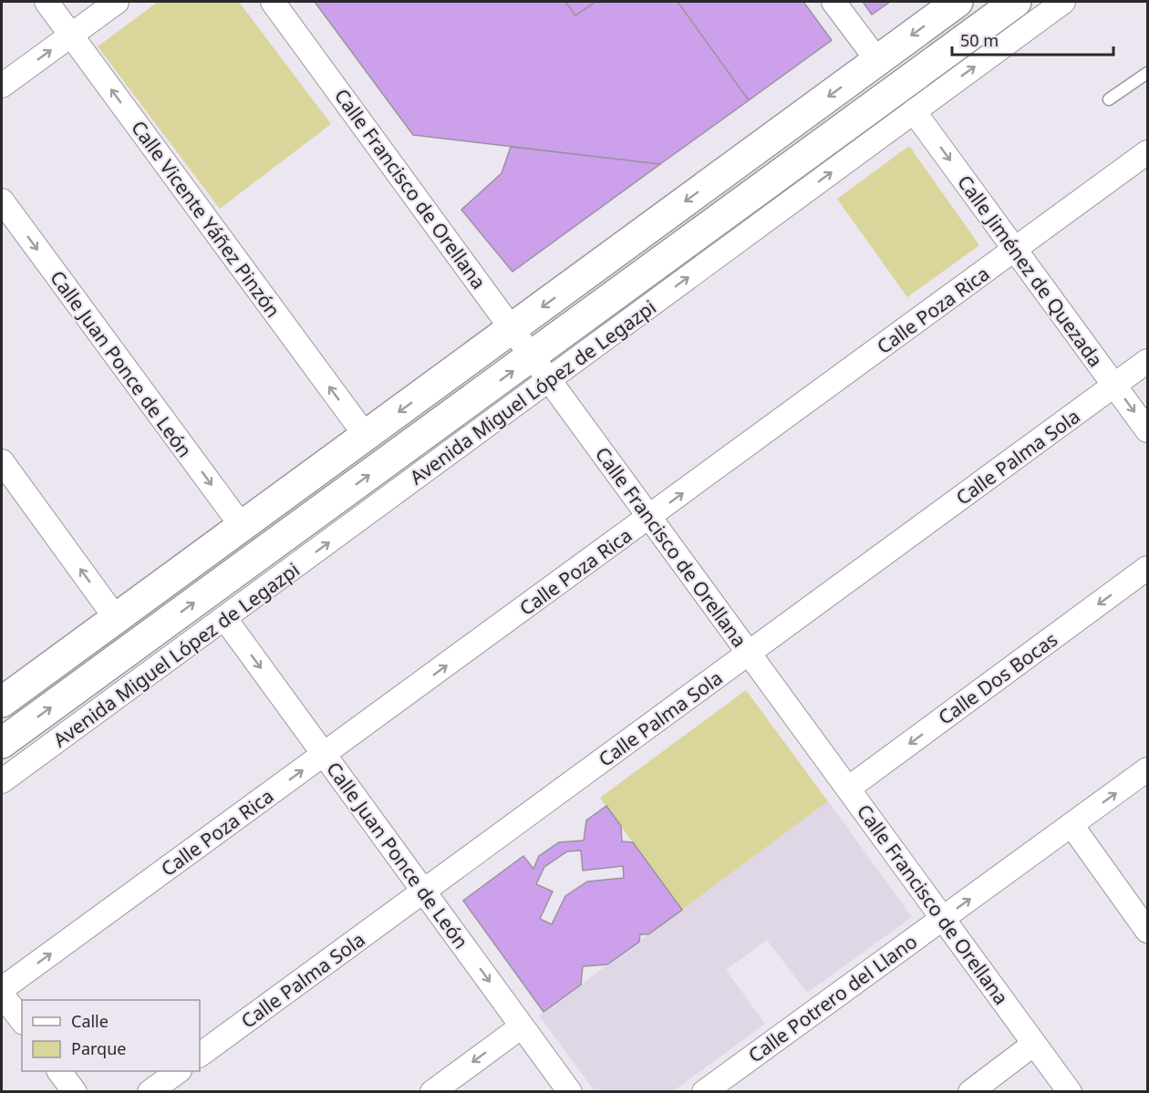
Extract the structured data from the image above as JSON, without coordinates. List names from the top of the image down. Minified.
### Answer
{"streets":{"main road":["Avenida Miguel López de Legazpi"],"street":["Calle Francisco de Orellana","Calle Vicente Yáñez Pinzón","Calle Jiménez de Quezada","Calle Poza Rica","Calle Juan Ponce de León","Calle Palma Sola","Calle Dos Bocas","Calle Potrero del Llano"]},"crossings":[["Calle Francisco de Orellana","Calle Poza Rica"],["Calle Francisco de Orellana","Avenida Miguel López de Legazpi"],["Calle Francisco de Orellana","Calle Palma Sola"],["Calle Francisco de Orellana","Calle Dos Bocas"],["Calle Francisco de Orellana","Calle Potrero del Llano"],["Calle Jiménez de Quezada","Calle Poza Rica"],["Calle Jiménez de Quezada","Avenida Miguel López de Legazpi"],["Calle Jiménez de Quezada","Calle Palma Sola"],["Calle Poza Rica","Calle Juan Ponce de León"],["Calle Juan Ponce de León","Avenida Miguel López de Legazpi"],["Calle Juan Ponce de León","Calle Palma Sola"]],"one_way":["Calle Vicente Yáñez Pinzón","Calle Jiménez de Quezada","Calle Poza Rica","Calle Juan Ponce de León","Calle Dos Bocas","Calle Potrero del Llano"],"legend":["Calle","Parque"],"scale_bar":"50 m"}
